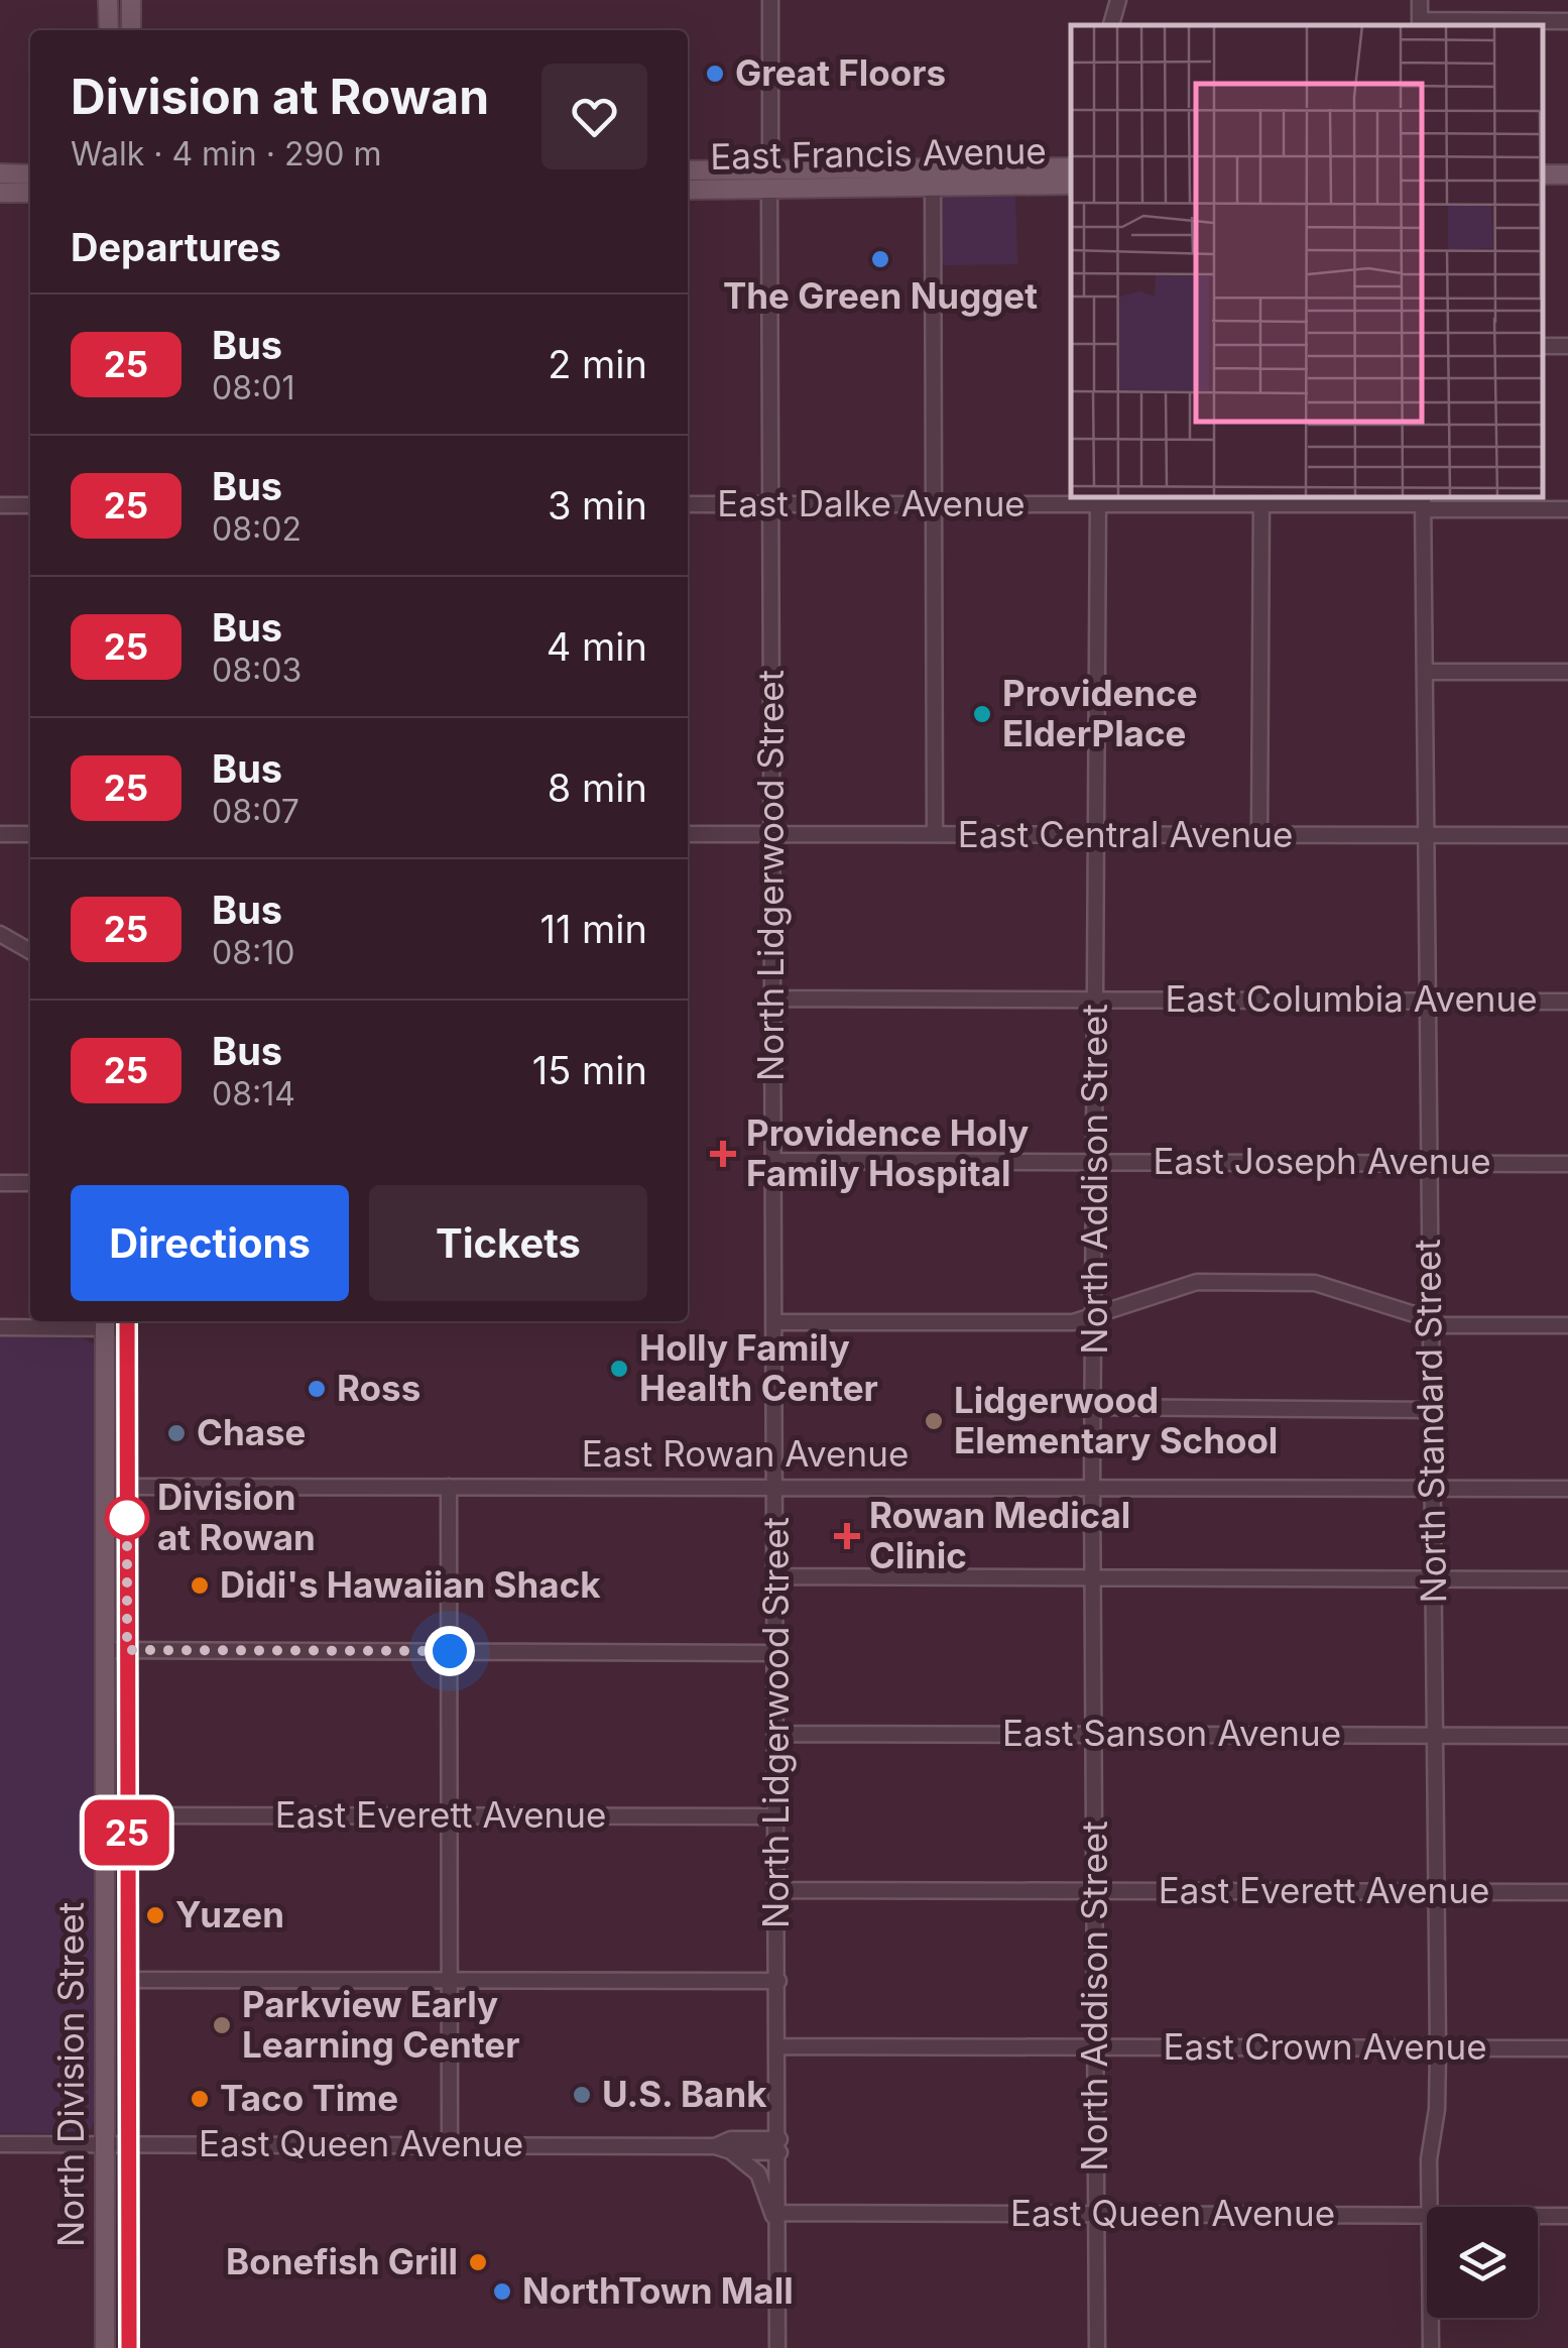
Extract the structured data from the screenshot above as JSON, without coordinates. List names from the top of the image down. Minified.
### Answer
{"streets":{"main road":["East Francis Avenue","East Rowan Avenue","North Division Street"],"street":["East Dalke Avenue","East Central Avenue","North Lidgerwood Street","East Columbia Avenue","East Joseph Avenue","North Addison Street","North Standard Street","East Sanson Avenue","East Everett Avenue","East Crown Avenue","East Queen Avenue"]},"crossings":[["East Francis Avenue","North Lidgerwood Street"],["East Dalke Avenue","North Lidgerwood Street"],["East Dalke Avenue","North Addison Street"],["East Dalke Avenue","North Standard Street"],["East Central Avenue","North Lidgerwood Street"],["East Central Avenue","North Addison Street"],["East Central Avenue","North Standard Street"],["North Lidgerwood Street","East Columbia Avenue"],["North Lidgerwood Street","East Joseph Avenue"],["North Lidgerwood Street","East Rowan Avenue"],["North Lidgerwood Street","East Sanson Avenue"],["North Lidgerwood Street","East Everett Avenue"],["North Lidgerwood Street","East Crown Avenue"],["North Lidgerwood Street","East Queen Avenue"],["East Columbia Avenue","North Addison Street"],["East Columbia Avenue","North Standard Street"],["East Joseph Avenue","North Addison Street"],["East Joseph Avenue","North Standard Street"],["North Addison Street","East Rowan Avenue"],["North Addison Street","East Sanson Avenue"],["North Addison Street","East Everett Avenue"],["North Addison Street","East Crown Avenue"],["North Addison Street","East Queen Avenue"],["North Standard Street","East Rowan Avenue"],["North Standard Street","East Sanson Avenue"],["North Standard Street","East Everett Avenue"],["North Standard Street","East Crown Avenue"],["East Rowan Avenue","North Division Street"],["East Everett Avenue","North Division Street"],["North Division Street","East Queen Avenue"]],"places":{"other":["Great Floors","The Green Nugget","Providence ElderPlace","Holly Family Health Center","Ross","Lidgerwood Elementary School","Chase","Division at Rowan","Didi's Hawaiian Shack","Yuzen","Parkview Early Learning Center","U.S. Bank","Taco Time","Bonefish Grill","NorthTown Mall"],"health":["Providence Holy Family Hospital","Rowan Medical Clinic"]},"lines":["bus line 25"],"page":{"on_map":"25","heading":[["Division at Rowan","Walk · 4 min · 290 m"],"Departures"],"list":[{"mark":"25","name":"Bus","note":"08:01","value":"2 min"},{"mark":"25","name":"Bus","note":"08:02","value":"3 min"},{"mark":"25","name":"Bus","note":"08:03","value":"4 min"},{"mark":"25","name":"Bus","note":"08:07","value":"8 min"},{"mark":"25","name":"Bus","note":"08:10","value":"11 min"},{"mark":"25","name":"Bus","note":"08:14","value":"15 min"}],"buttons":["Directions","Tickets"]}}
